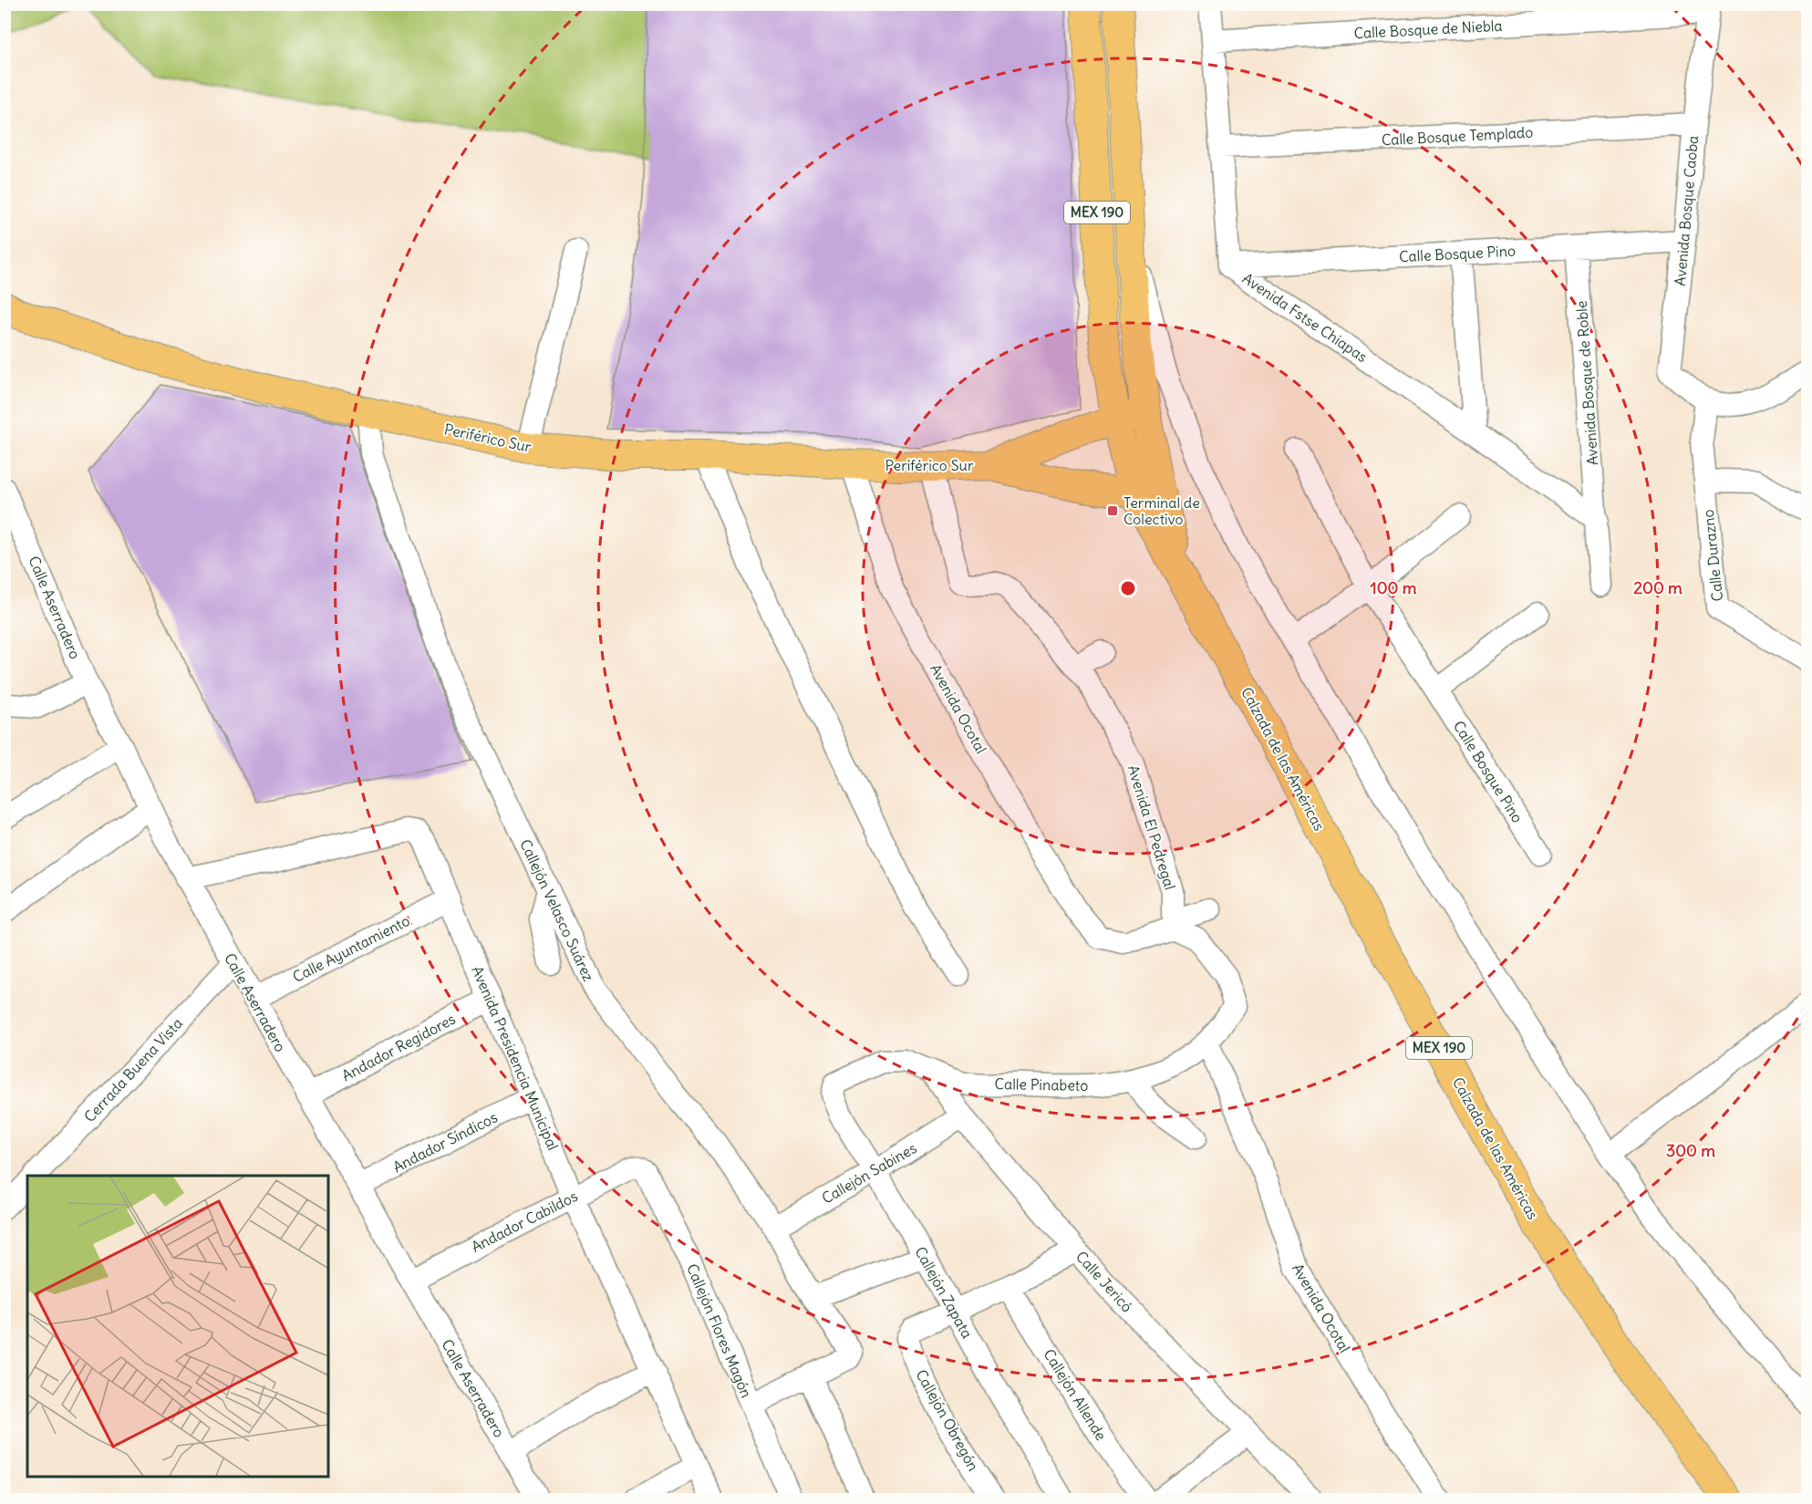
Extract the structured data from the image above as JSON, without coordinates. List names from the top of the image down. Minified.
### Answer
{"streets":{"main road":["MEX 190","Periférico Sur","Calzada de las Américas"],"street":["Calle Bosque de Niebla","Calle Bosque Templado","Avenida Bosque Caoba","Calle Bosque Pino","Avenida Fstse Chiapas","Avenida Bosque de Roble","Calle Durazno","Calle Aserradero","Avenida Ocotal","Avenida El Pedregal","Callejón Velasco Suárez","Calle Ayuntamiento","Andador Regidores","Avenida Presidencia Municipal","Cerrada Buena Vista","Calle Pinabeto","Andador Síndicos","Callejón Sabines","Andador Cabildos","Calle Jericó","Callejón Zapata","Callejón Flores Magón","Callejón Allende","Callejón Obregón"]},"crossings":[["Calle Bosque de Niebla","Avenida Bosque Caoba"],["Calle Bosque de Niebla","Avenida Fstse Chiapas"],["Calle Bosque Templado","Avenida Bosque Caoba"],["Calle Bosque Templado","Avenida Fstse Chiapas"],["Avenida Bosque Caoba","Calle Bosque Pino"],["Avenida Bosque Caoba","Calle Durazno"],["Calle Bosque Pino","Avenida Fstse Chiapas"],["Calle Bosque Pino","Avenida Bosque de Roble"],["Avenida Fstse Chiapas","Avenida Bosque de Roble"],["Periférico Sur","Avenida Ocotal"],["Periférico Sur","Calzada de las Américas"],["Periférico Sur","Avenida El Pedregal"],["Periférico Sur","Callejón Velasco Suárez"],["Calle Aserradero","Calle Ayuntamiento"],["Calle Aserradero","Andador Regidores"],["Calle Aserradero","Avenida Presidencia Municipal"],["Calle Aserradero","Cerrada Buena Vista"],["Calle Aserradero","Andador Síndicos"],["Calle Aserradero","Andador Cabildos"],["Avenida Ocotal","Avenida El Pedregal"],["Avenida Ocotal","Calle Pinabeto"],["Callejón Velasco Suárez","Callejón Sabines"],["Calle Ayuntamiento","Avenida Presidencia Municipal"],["Andador Regidores","Avenida Presidencia Municipal"],["Avenida Presidencia Municipal","Andador Síndicos"],["Avenida Presidencia Municipal","Andador Cabildos"],["Calle Pinabeto","Calle Jericó"],["Calle Pinabeto","Callejón Zapata"],["Callejón Sabines","Calle Jericó"],["Callejón Sabines","Callejón Zapata"],["Andador Cabildos","Callejón Flores Magón"],["Calle Jericó","Callejón Zapata"],["Callejón Zapata","Callejón Obregón"]],"places":{"transit":["Terminal de Colectivo"]},"rings":["100 m","200 m","300 m"]}
